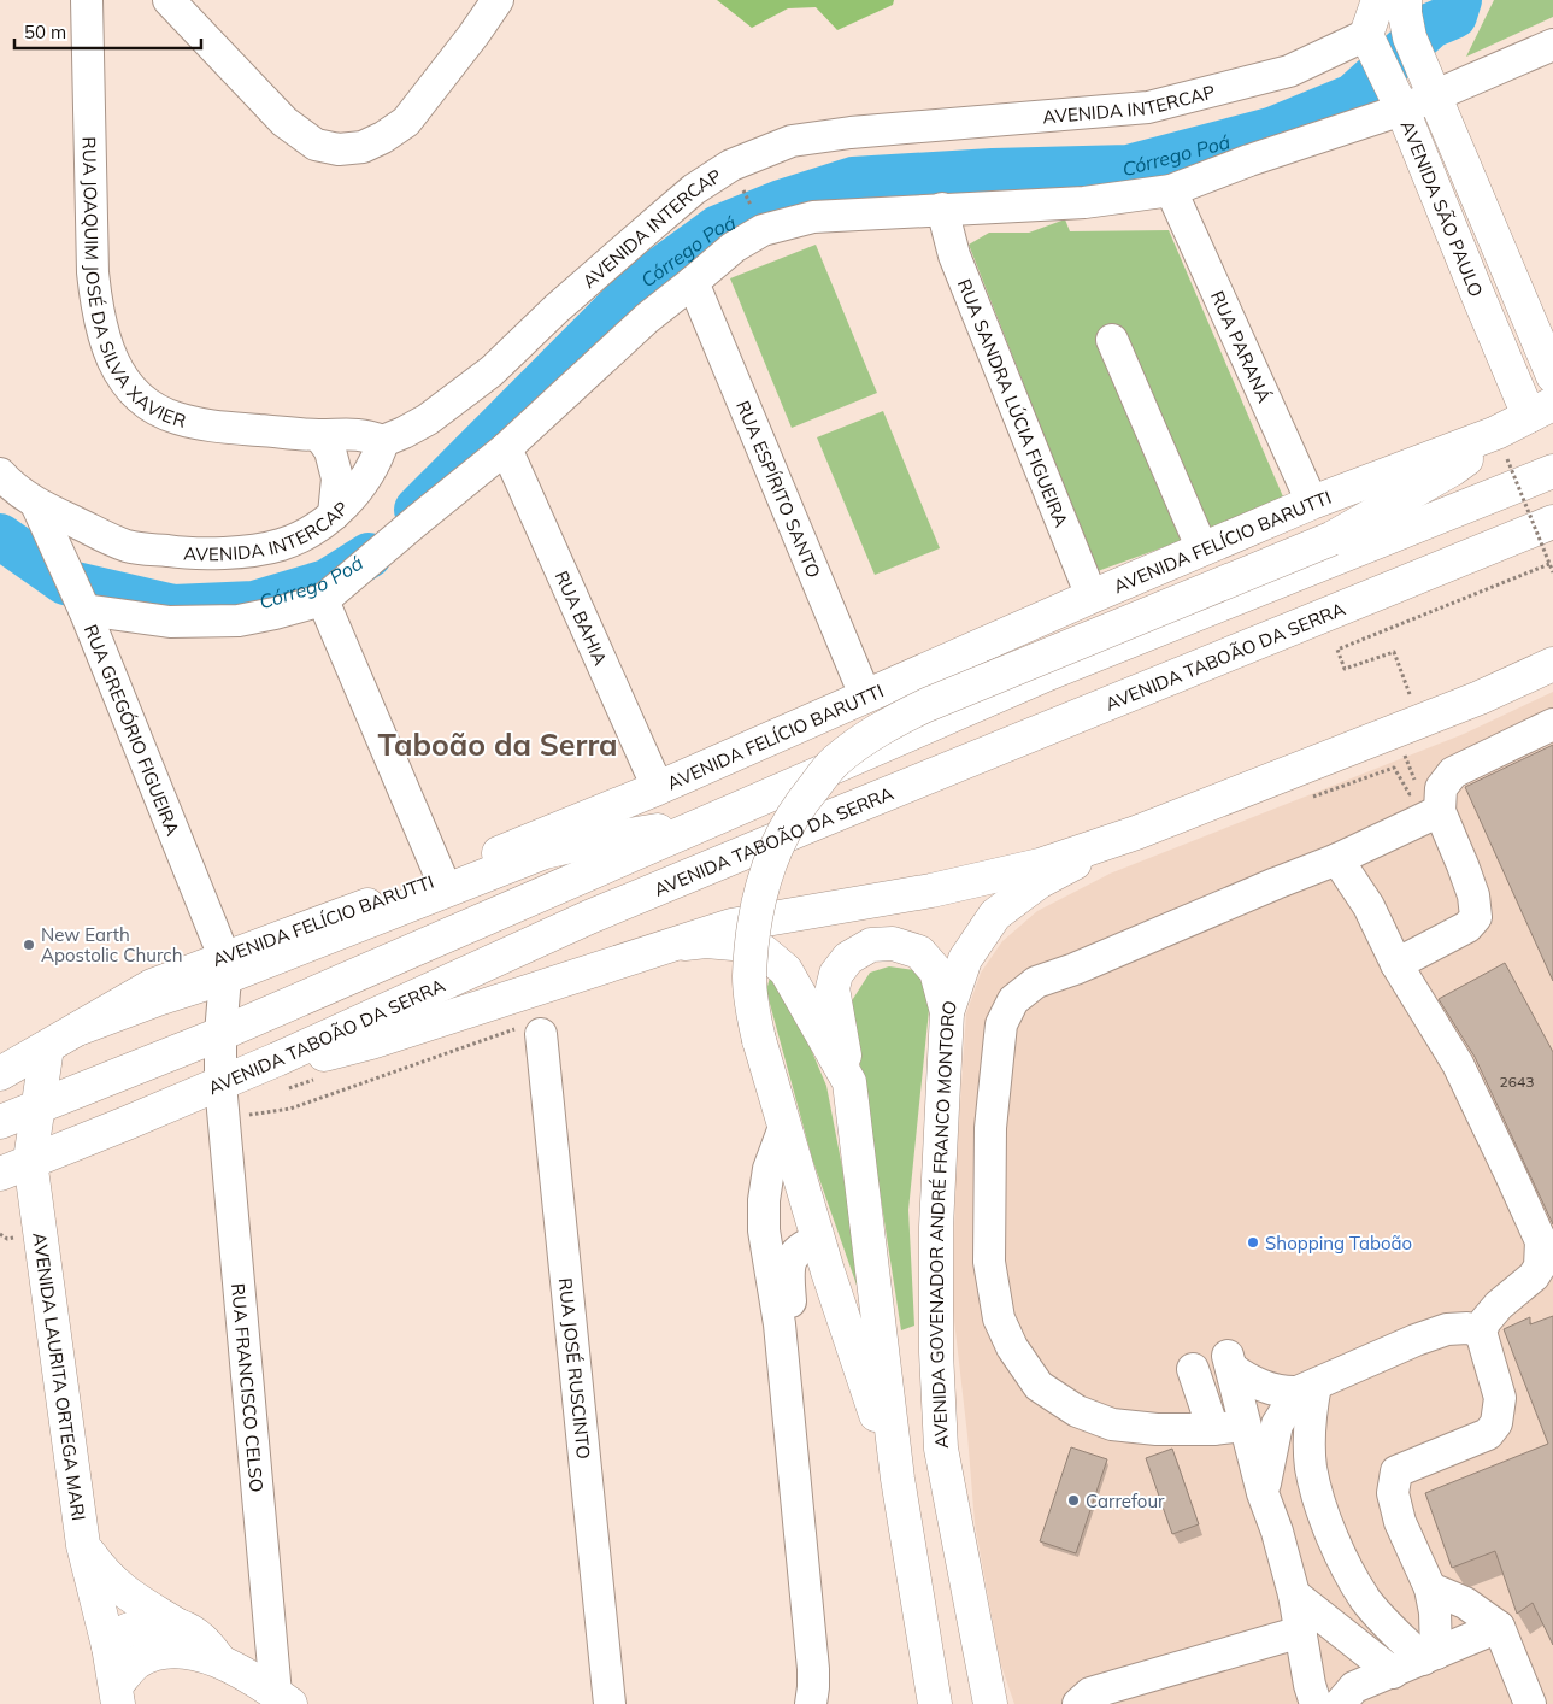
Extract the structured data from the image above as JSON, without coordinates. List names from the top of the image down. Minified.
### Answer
{"streets":{"main road":["AVENIDA SÃO PAULO","AVENIDA FELÍCIO BARUTTI","AVENIDA TABOÃO DA SERRA","AVENIDA GOVENADOR ANDRÉ FRANCO MONTORO","AVENIDA LAURITA ORTEGA MARI"],"street":["AVENIDA INTERCAP","RUA JOAQUIM JOSÉ DA SILVA XAVIER","RUA PARANÁ","RUA SANDRA LÚCIA FIGUEIRA","RUA ESPÍRITO SANTO","RUA BAHIA","RUA GREGÓRIO FIGUEIRA","RUA JOSÉ RUSCINTO","RUA FRANCISCO CELSO"]},"crossings":[["AVENIDA INTERCAP","AVENIDA SÃO PAULO"],["AVENIDA INTERCAP","RUA JOAQUIM JOSÉ DA SILVA XAVIER"],["AVENIDA INTERCAP","RUA GREGÓRIO FIGUEIRA"],["AVENIDA SÃO PAULO","AVENIDA FELÍCIO BARUTTI"],["RUA PARANÁ","AVENIDA FELÍCIO BARUTTI"],["RUA SANDRA LÚCIA FIGUEIRA","AVENIDA FELÍCIO BARUTTI"],["RUA ESPÍRITO SANTO","AVENIDA FELÍCIO BARUTTI"],["AVENIDA FELÍCIO BARUTTI","RUA BAHIA"],["AVENIDA FELÍCIO BARUTTI","RUA GREGÓRIO FIGUEIRA"],["AVENIDA FELÍCIO BARUTTI","RUA FRANCISCO CELSO"],["AVENIDA TABOÃO DA SERRA","AVENIDA LAURITA ORTEGA MARI"],["AVENIDA TABOÃO DA SERRA","RUA FRANCISCO CELSO"],["RUA GREGÓRIO FIGUEIRA","RUA FRANCISCO CELSO"]],"districts":["Taboão da Serra"],"water":["Córrego Poá"],"places":["New Earth Apostolic Church","Shopping Taboão","Carrefour"],"house_numbers":["2643"],"scale_bar":"50 m"}
